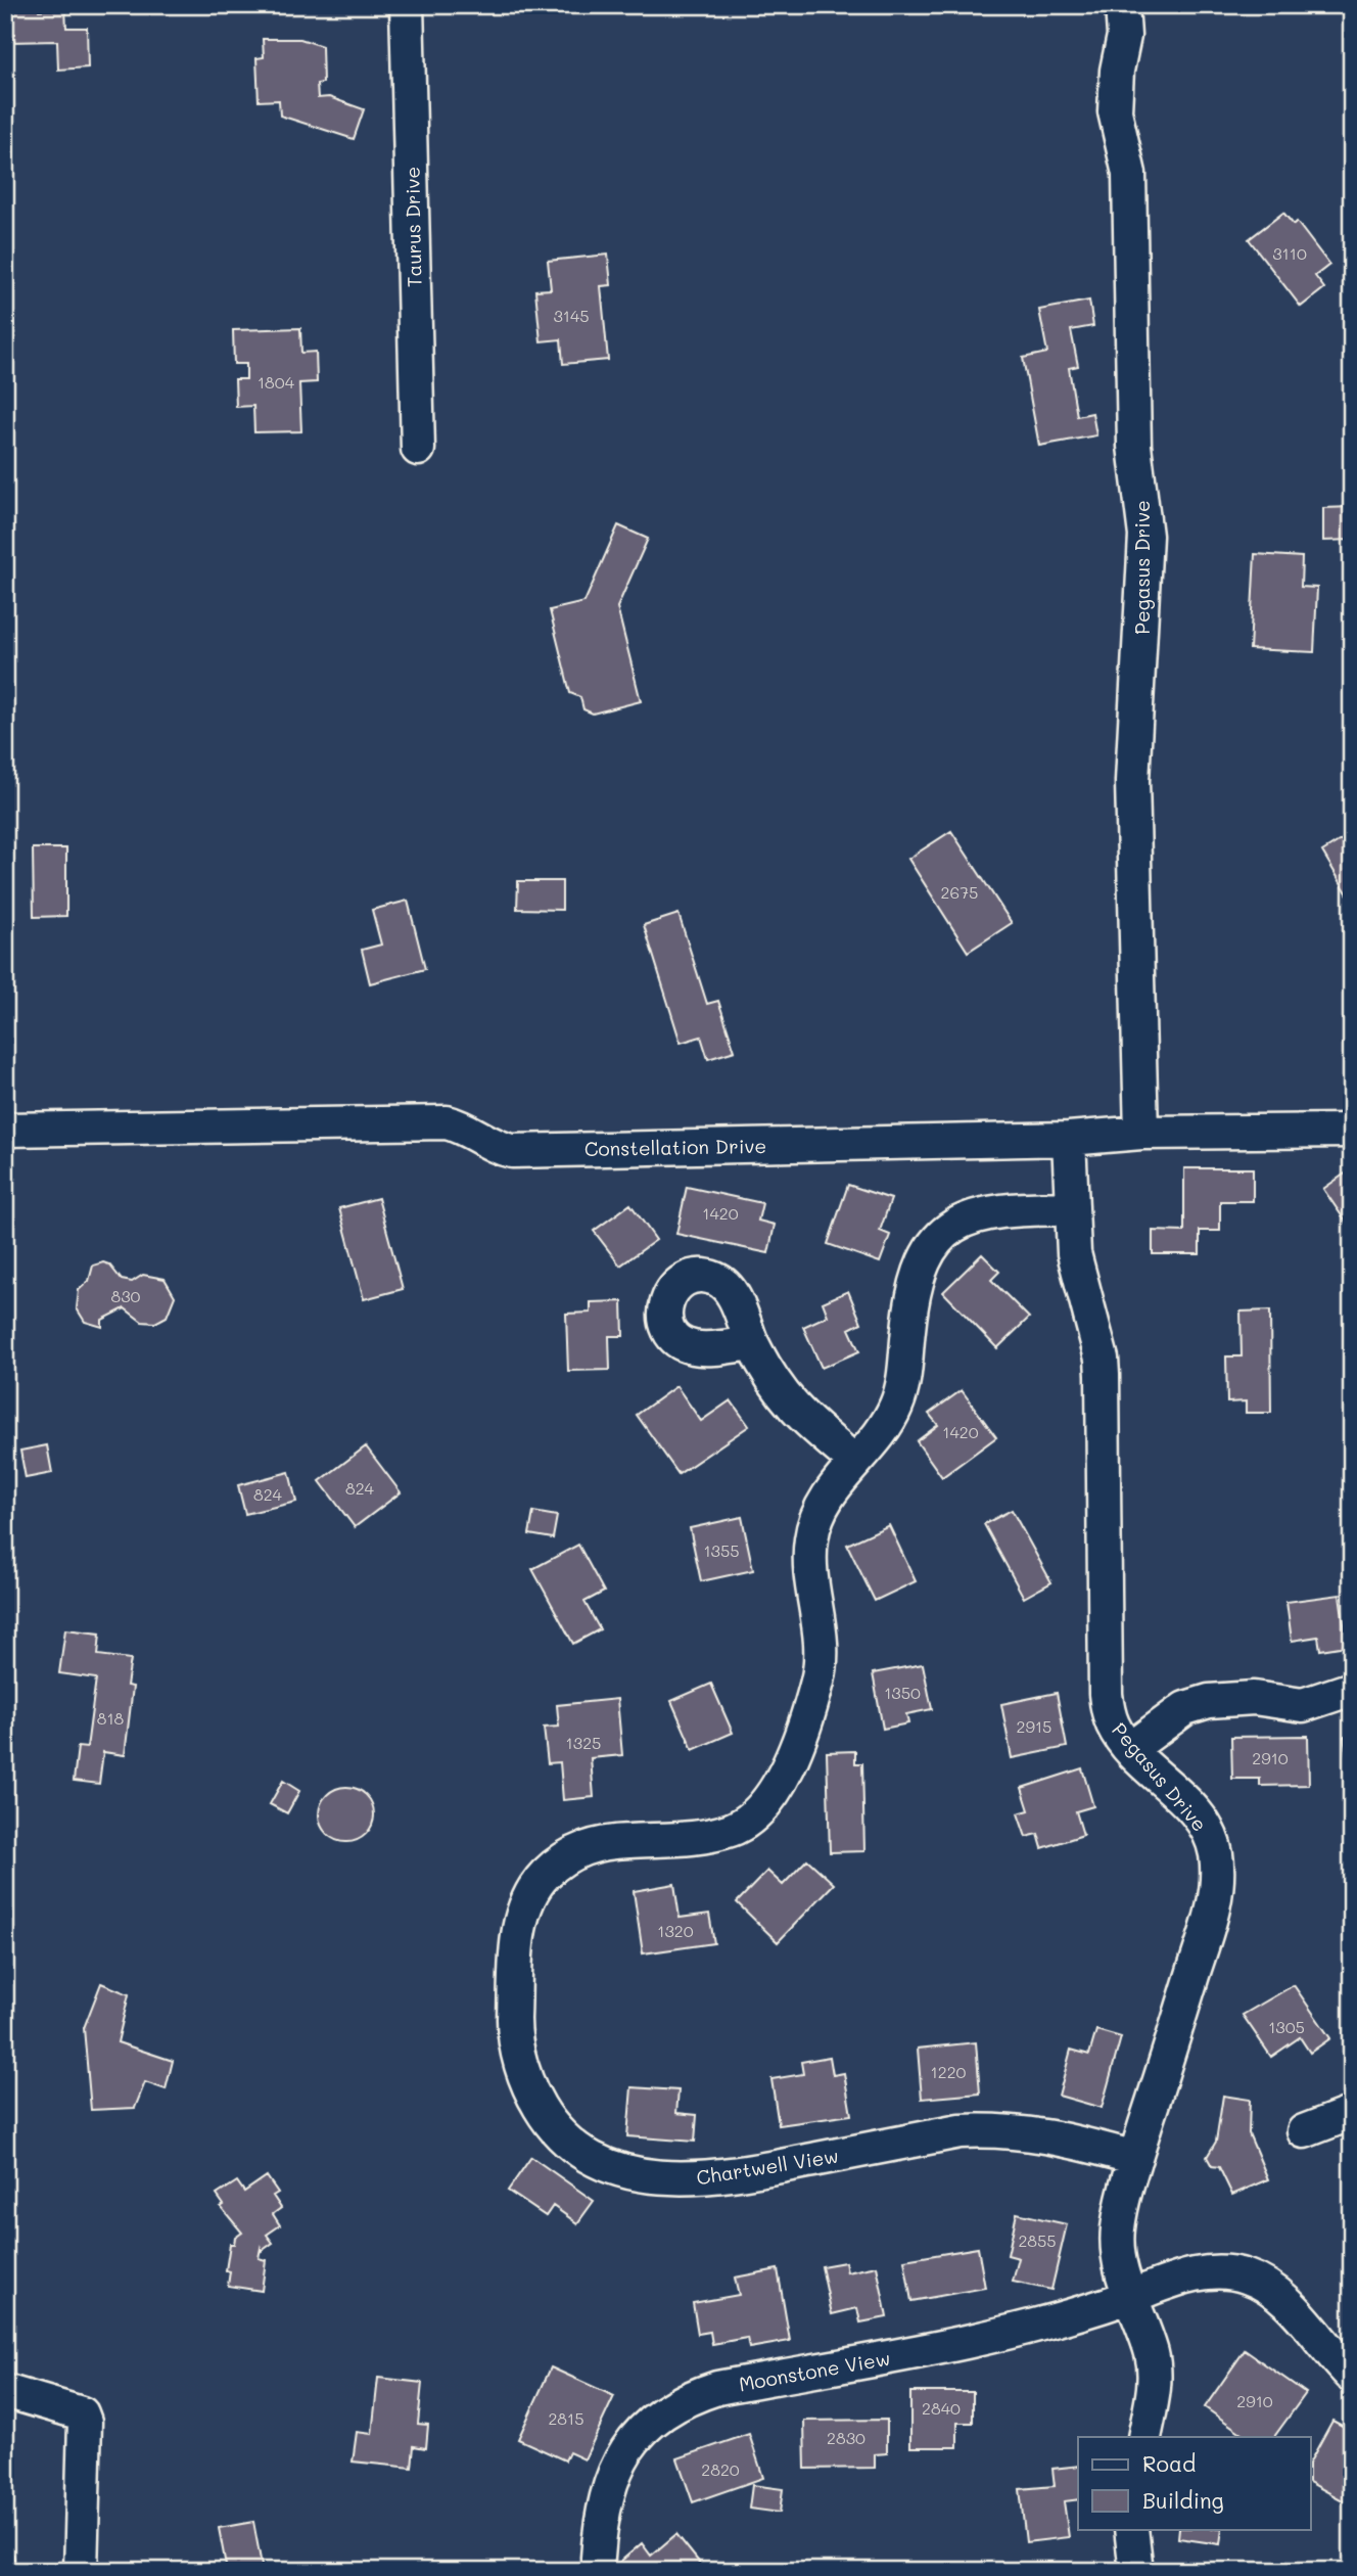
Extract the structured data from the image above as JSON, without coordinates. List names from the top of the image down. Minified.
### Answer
{"streets":{"street":["Taurus Drive","Pegasus Drive","Constellation Drive","Chartwell View","Moonstone View"]},"crossings":[["Pegasus Drive","Constellation Drive"],["Pegasus Drive","Chartwell View"],["Pegasus Drive","Moonstone View"]],"house_numbers":["3110","3145","1804","2675","1420","830","1420","824","824","1355","1350","818","2915","1325","2910","1320","1305","1220","2855","2910","2840","2815","2830","2820"],"legend":["Road","Building"]}
